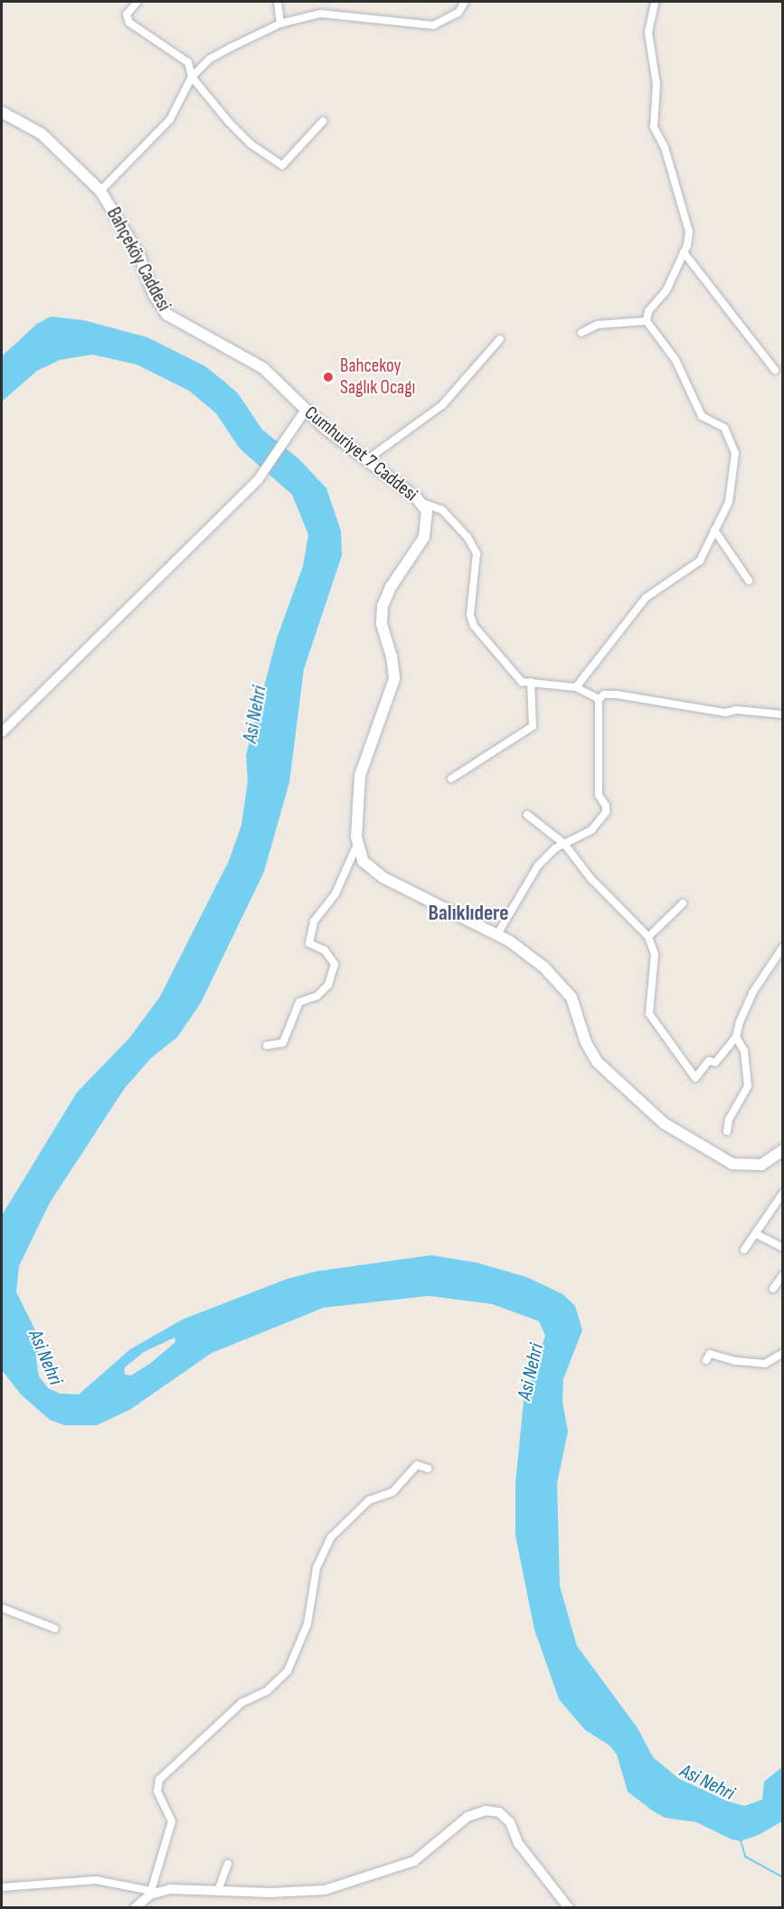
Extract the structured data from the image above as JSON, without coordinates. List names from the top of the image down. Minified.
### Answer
{"streets":{"main road":["Bahçeköy Caddesi","Cumhuriyet 7 Caddesi"]},"crossings":[["Bahçeköy Caddesi","Cumhuriyet 7 Caddesi"]],"districts":["Balıklıdere"],"water":["Asi Nehri"],"places":["Bahcekoy Saglık Ocagı"]}
